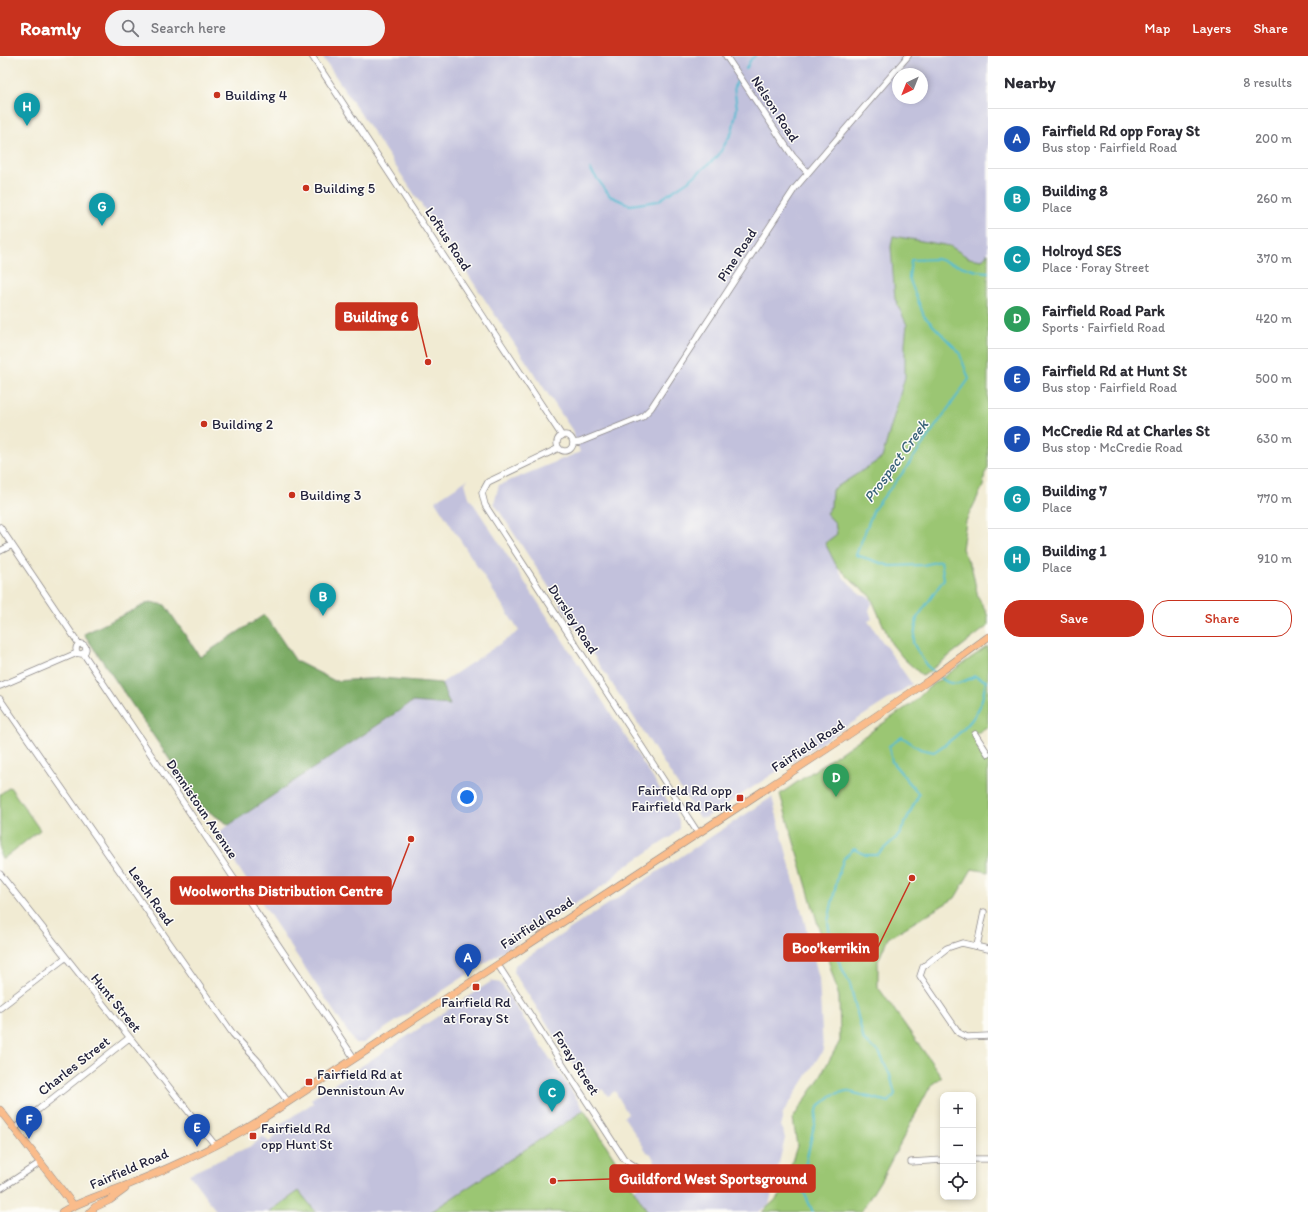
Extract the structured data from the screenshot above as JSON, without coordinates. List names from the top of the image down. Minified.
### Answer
{"streets":{"main road":["Fairfield Road"],"street":["Nelson Road","Loftus Road","Pine Road","Dursley Road","Dennistoun Avenue","Leach Road","Hunt Street","Foray Street","Charles Street"]},"crossings":[["Nelson Road","Pine Road"],["Loftus Road","Pine Road"],["Loftus Road","Dursley Road"],["Pine Road","Dursley Road"],["Dursley Road","Fairfield Road"],["Fairfield Road","Dennistoun Avenue"],["Fairfield Road","Leach Road"],["Fairfield Road","Hunt Street"],["Fairfield Road","Foray Street"],["Hunt Street","Charles Street"]],"water":["Prospect Creek"],"places":{"other":["Building 4","Building 5","Building 6","Building 2","Building 3","Woolworths Distribution Centre","Boo'kerrikin","Guildford West Sportsground"],"transit":["Fairfield Rd opp Fairfield Rd Park","Fairfield Rd at Foray St","Fairfield Rd at Dennistoun Av","Fairfield Rd opp Hunt St"]},"north":"bottom left","page":{"header":"Roamly","search":"Search here","nav":["Map","Layers","Share"],"heading":["Nearby","8 results"],"pins":["H","G","B","D","A","C","F","E"],"list":[{"mark":"A","name":"Fairfield Rd opp Foray St","note":"Bus stop · Fairfield Road","value":"200 m"},{"mark":"B","name":"Building 8","note":"Place","value":"260 m"},{"mark":"C","name":"Holroyd SES","note":"Place · Foray Street","value":"370 m"},{"mark":"D","name":"Fairfield Road Park","note":"Sports · Fairfield Road","value":"420 m"},{"mark":"E","name":"Fairfield Rd at Hunt St","note":"Bus stop · Fairfield Road","value":"500 m"},{"mark":"F","name":"McCredie Rd at Charles St","note":"Bus stop · McCredie Road","value":"630 m"},{"mark":"G","name":"Building 7","note":"Place","value":"770 m"},{"mark":"H","name":"Building 1","note":"Place","value":"910 m"}],"buttons":["Save","Share"],"map_buttons":["+","−"]}}
